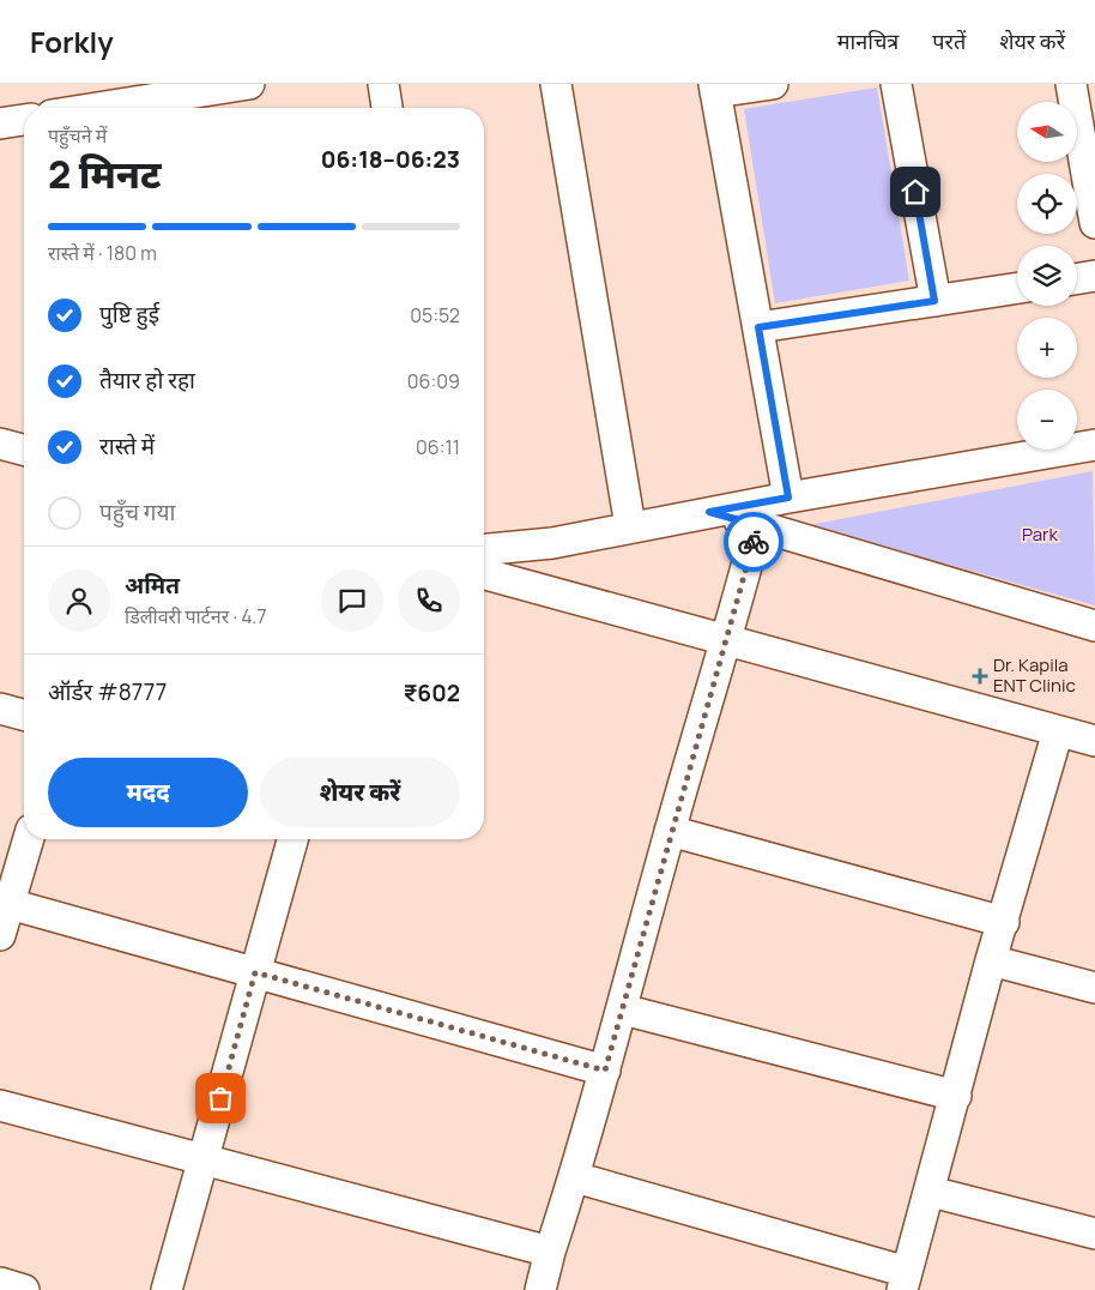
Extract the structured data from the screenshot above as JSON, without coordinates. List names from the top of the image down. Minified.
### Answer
{"parks":["Park"],"places":{"health":["Dr. Kapila ENT Clinic"]},"north":"left","page":{"header":"Forkly","nav":["मानचित्र","परतें","शेयर करें"],"map_buttons":["+","−"],"heading":["2 मिनट","पहुँचने में","06:18–06:23"],"panel":["अमित","डिलीवरी पार्टनर · 4.7","ऑर्डर #8777","₹602"],"bar":"रास्ते में · 180 m","list":[["पुष्टि हुई","05:52"],["तैयार हो रहा","06:09"],["रास्ते में","06:11"],"पहुँच गया"],"buttons":["मदद","शेयर करें"]}}
